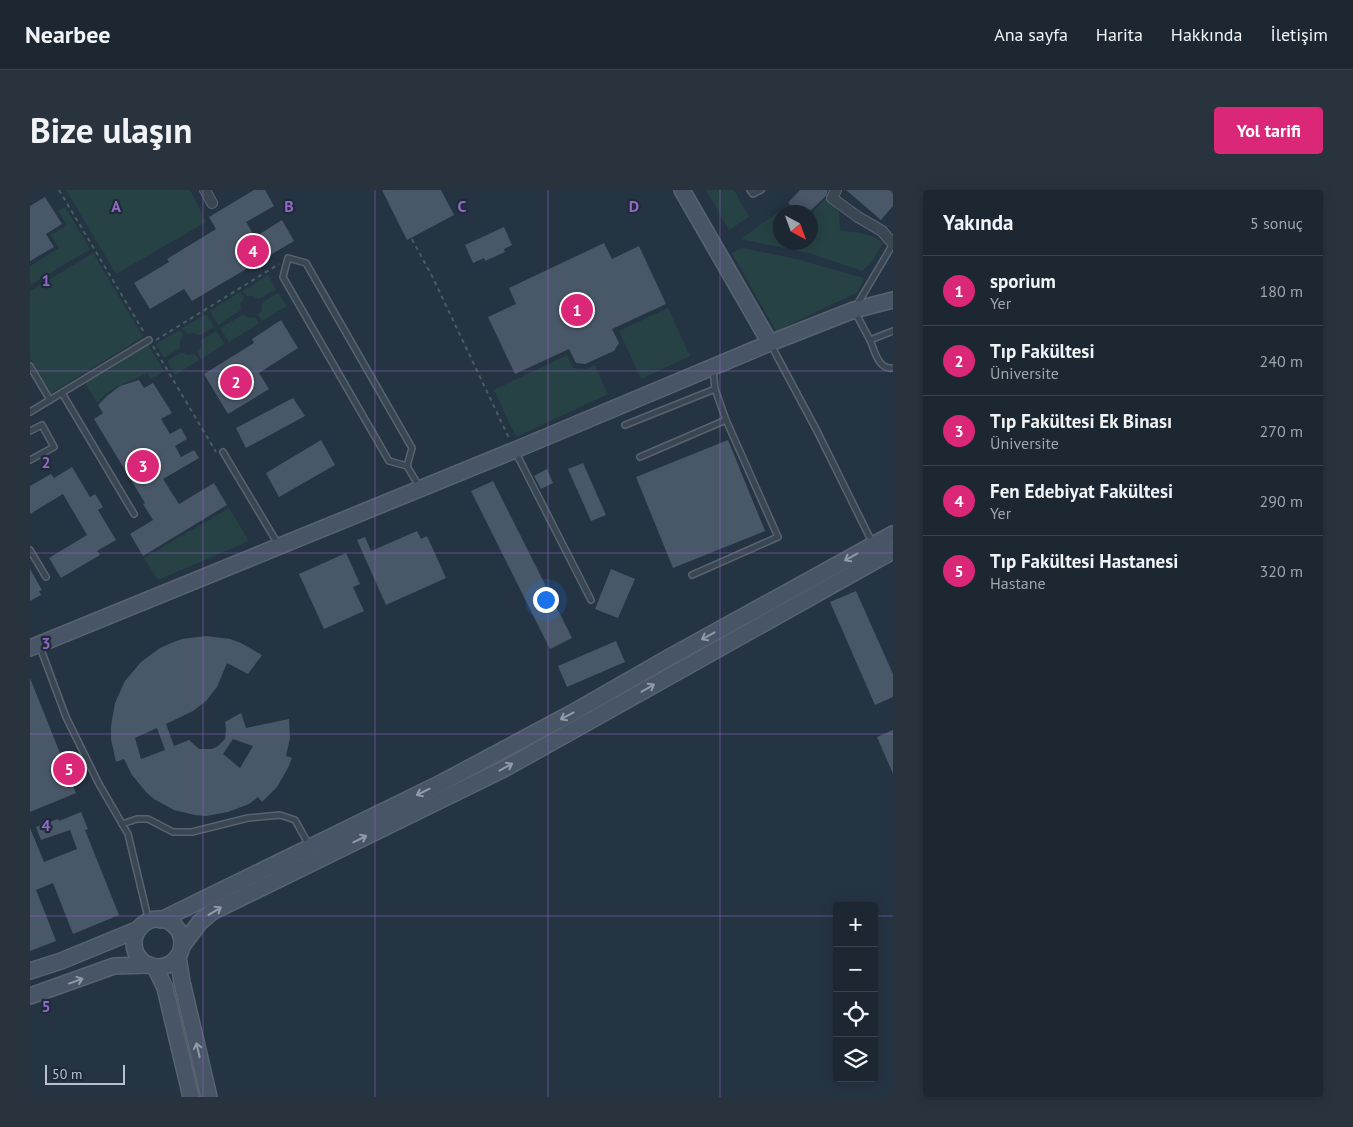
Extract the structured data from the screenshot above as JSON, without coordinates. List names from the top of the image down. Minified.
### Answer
{"scale_bar":"50 m","north":"bottom right","page":{"header":"Nearbee","nav":["Ana sayfa","Harita","Hakkında","İletişim"],"title":"Bize ulaşın","buttons":"Yol tarifi","heading":["Yakında","5 sonuç"],"pins":["4","1","2","3","5"],"list":[{"mark":"1","name":"sporium","note":"Yer","value":"180 m"},{"mark":"2","name":"Tıp Fakültesi","note":"Üniversite","value":"240 m"},{"mark":"3","name":"Tıp Fakültesi Ek Binası","note":"Üniversite","value":"270 m"},{"mark":"4","name":"Fen Edebiyat Fakültesi","note":"Yer","value":"290 m"},{"mark":"5","name":"Tıp Fakültesi Hastanesi","note":"Hastane","value":"320 m"}],"map_buttons":["+","−"],"scale":"50 m"},"grid":{"columns":["A","B","C","D"],"rows":["1","2","3","4","5"]}}
